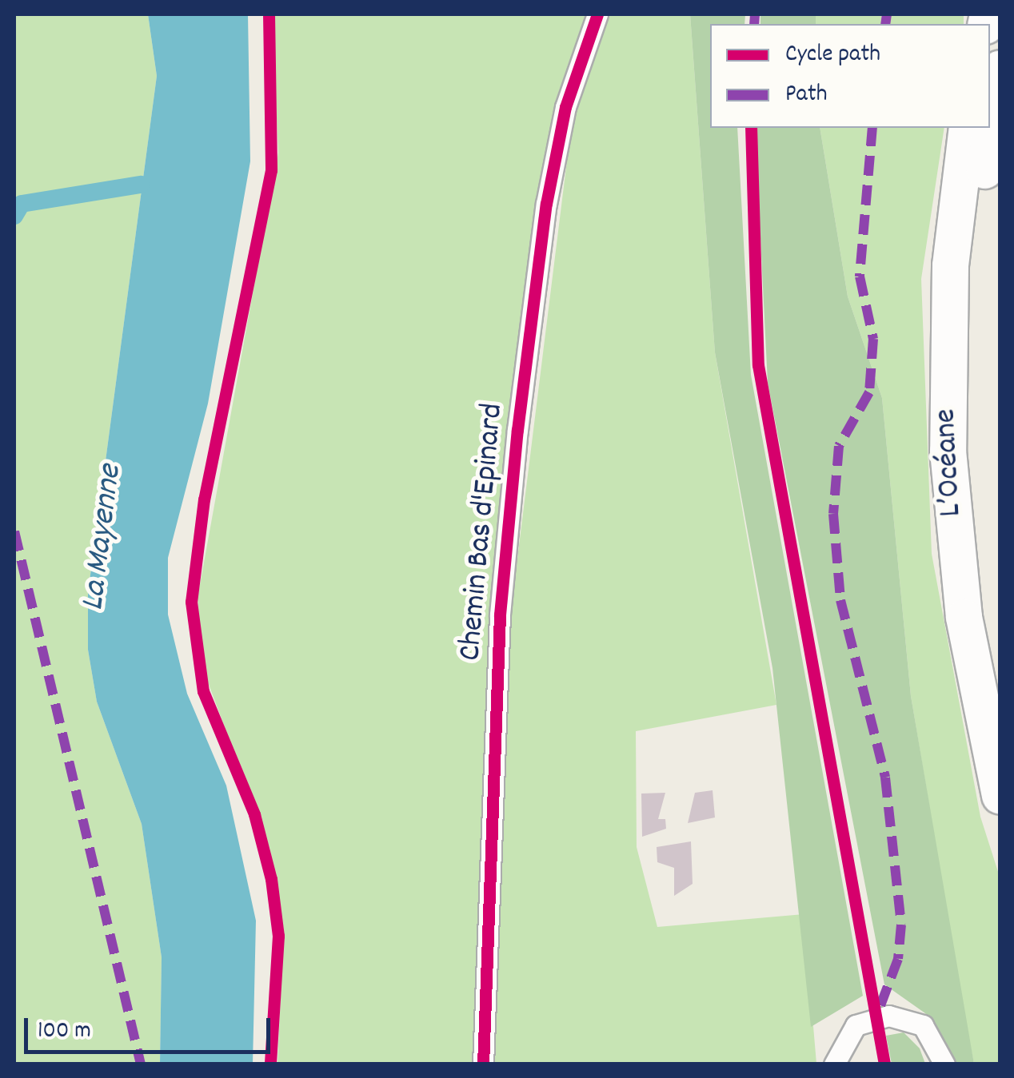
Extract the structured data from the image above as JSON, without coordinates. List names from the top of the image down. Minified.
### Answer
{"streets":{"highway":["L’Océane"],"street":["Chemin Bas d'Epinard"]},"water":["La Mayenne"],"legend":["Cycle path","Path"],"scale_bar":"100 m"}
